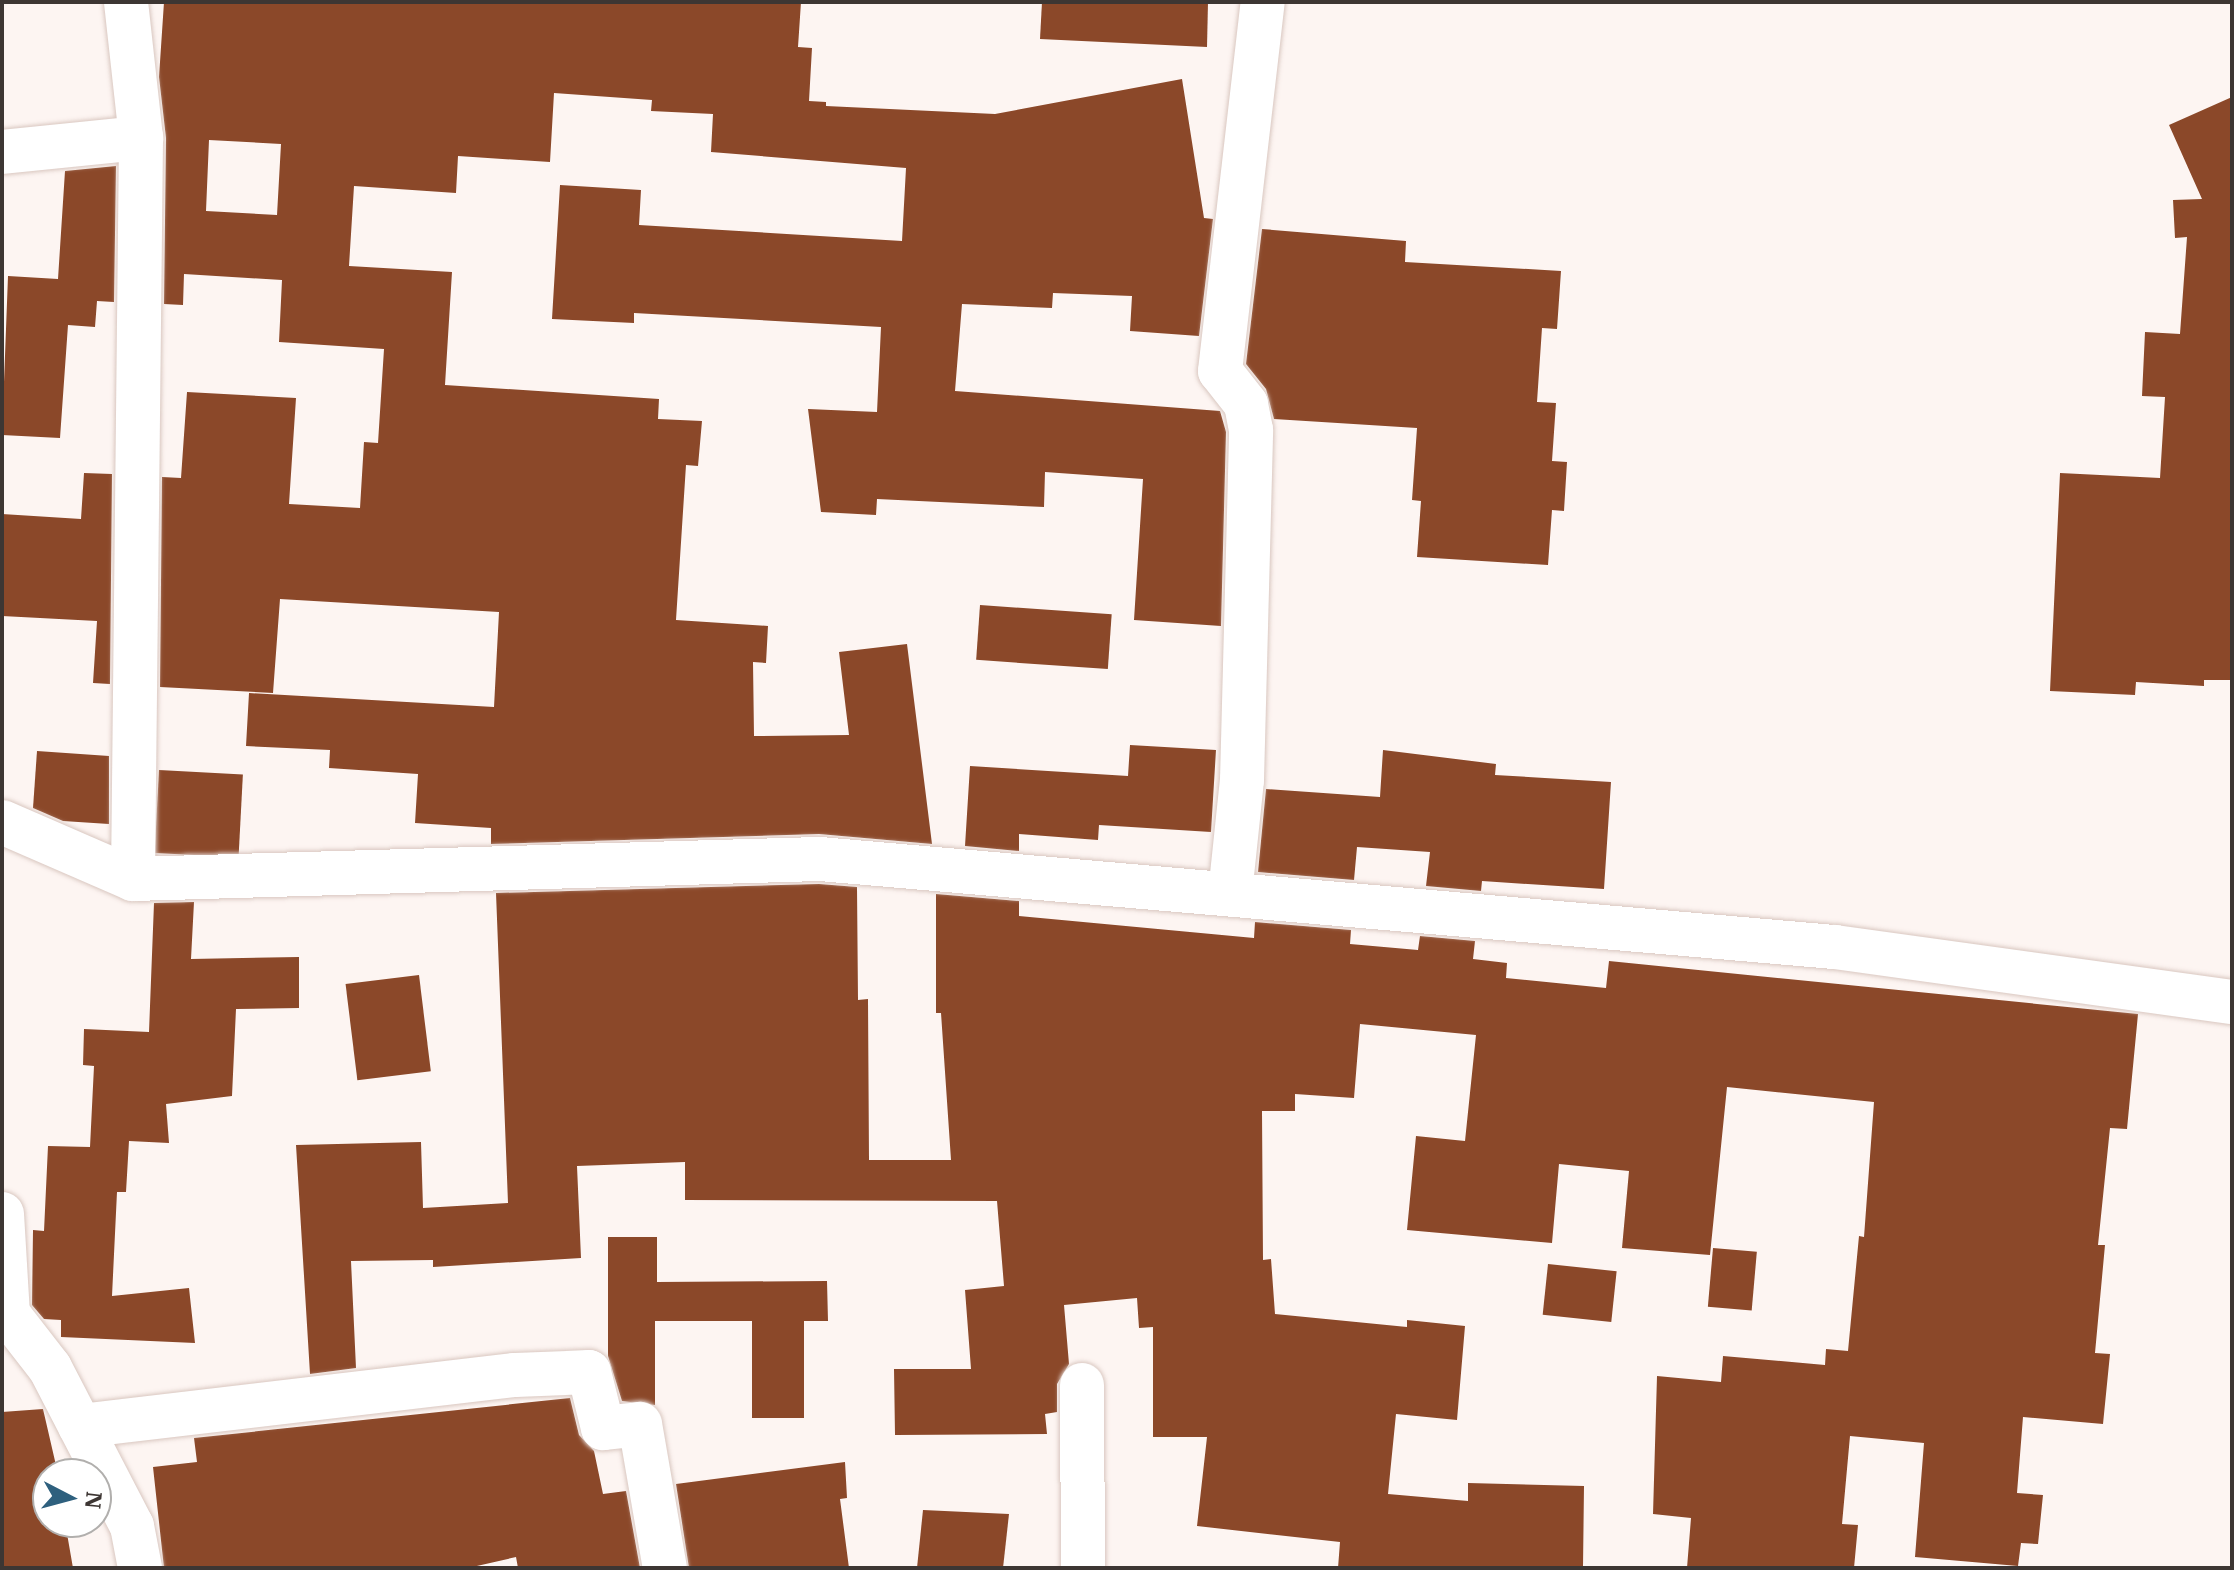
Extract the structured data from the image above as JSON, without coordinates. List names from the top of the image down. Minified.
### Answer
{"north":"right"}
